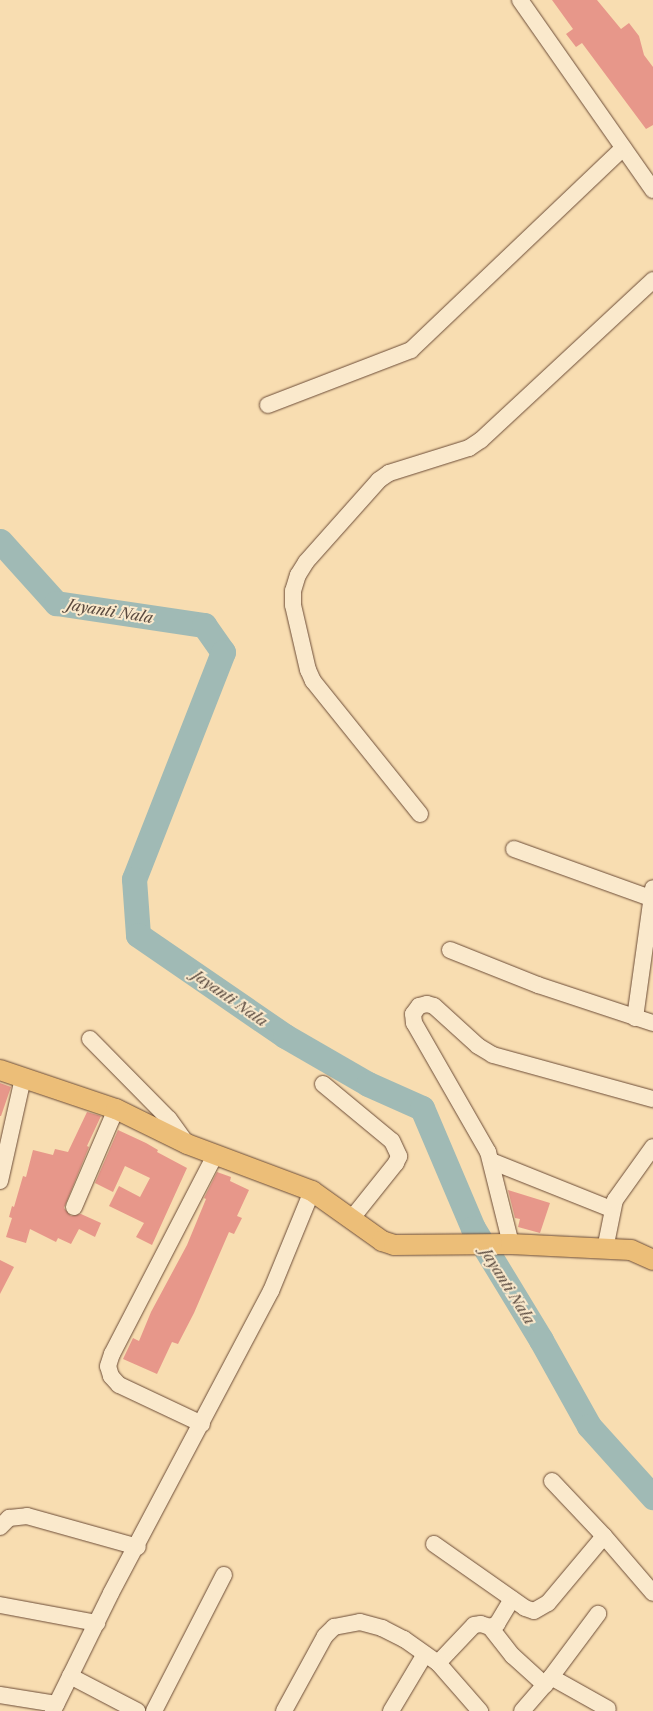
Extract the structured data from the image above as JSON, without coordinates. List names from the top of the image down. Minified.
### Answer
{"water":["Jayanti Nala"]}
